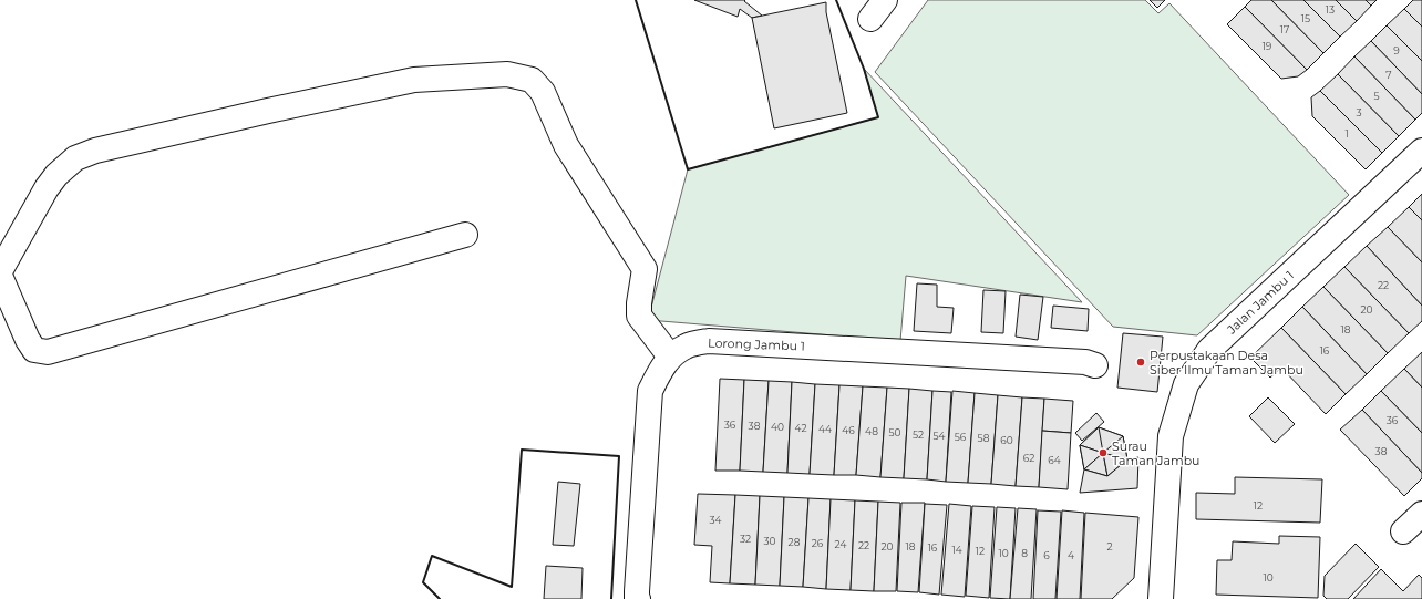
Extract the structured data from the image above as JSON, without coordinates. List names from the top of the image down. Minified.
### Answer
{"streets":{"street":["Jalan Jambu 1","Lorong Jambu 1"]},"places":["Perpustakaan Desa Siber Ilmu Taman Jambu","Surau Taman Jambu"],"house_numbers":["13","15","17","19","9","7","5","3","1","22","20","18","16","36","36","38","40","42","44","46","48","50","52","54","56","58","60","38","62","64","12","34","32","30","28","26","24","22","20","18","2","16","14","12","10","8","6","4","10"]}
